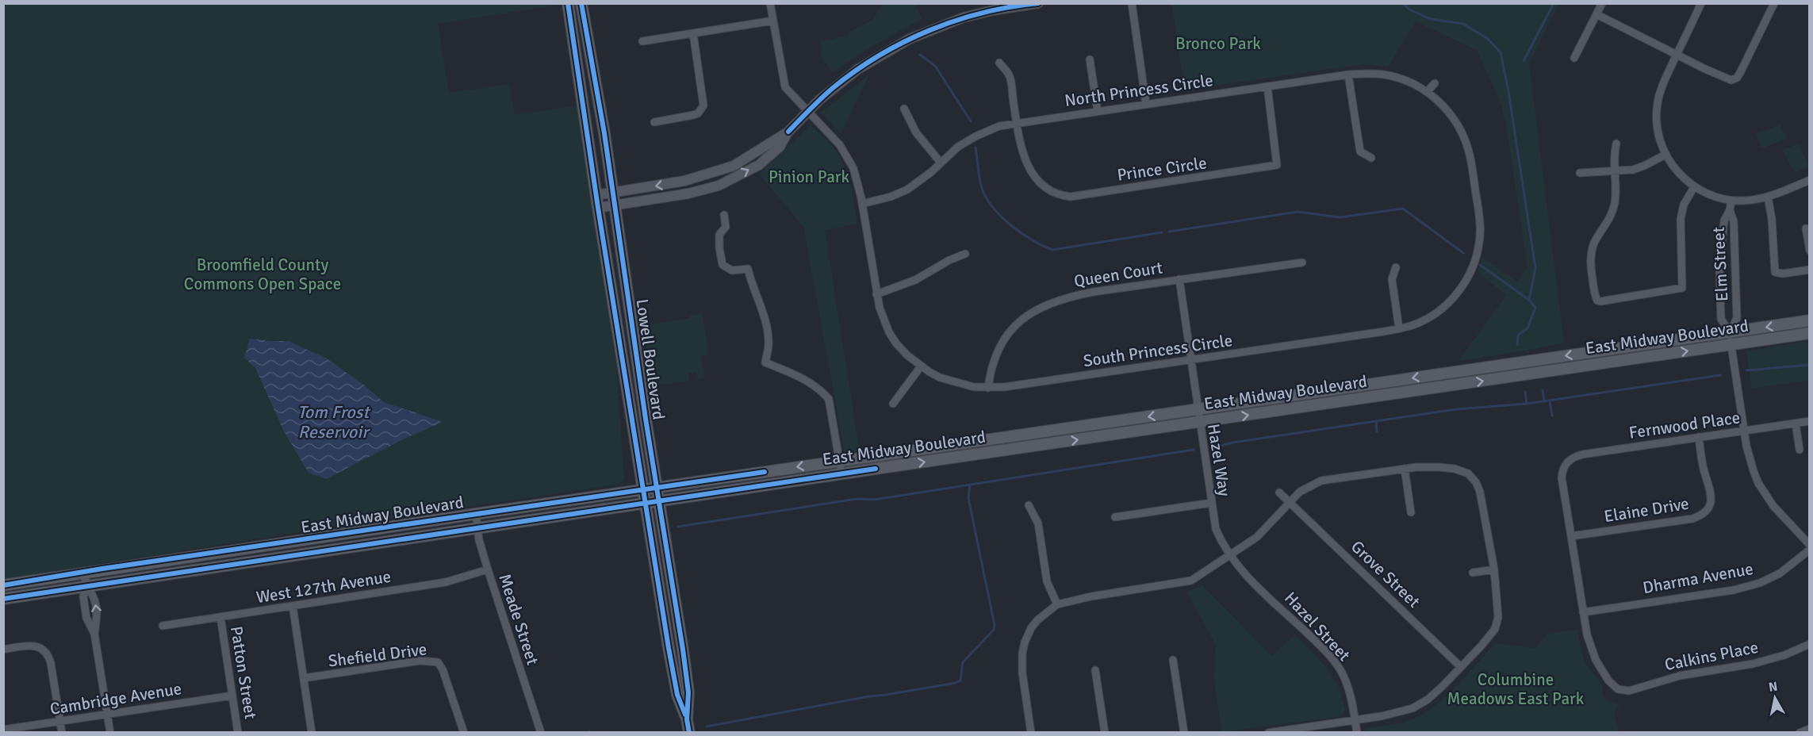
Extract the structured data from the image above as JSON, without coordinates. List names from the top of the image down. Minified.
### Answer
{"streets":{"main road":["East Midway Boulevard","Lowell Boulevard"],"street":["North Princess Circle","Prince Circle","Elm Street","Queen Court","South Princess Circle","Fernwood Place","Hazel Way","Elaine Drive","Grove Street","Dharma Avenue","West 127th Avenue","Meade Street","Hazel Street","Shefield Drive","Calkins Place","Patton Street","Cambridge Avenue"]},"crossings":[["North Princess Circle","Prince Circle"],["North Princess Circle","South Princess Circle"],["Elm Street","East Midway Boulevard"],["Queen Court","South Princess Circle"],["Queen Court","Hazel Way"],["East Midway Boulevard","Lowell Boulevard"],["East Midway Boulevard","Hazel Way"],["East Midway Boulevard","Meade Street"],["South Princess Circle","Hazel Way"],["Fernwood Place","Elaine Drive"],["Hazel Way","Hazel Street"],["Dharma Avenue","Calkins Place"],["West 127th Avenue","Meade Street"],["West 127th Avenue","Patton Street"],["Patton Street","Cambridge Avenue"]],"water":["Tom Frost Reservoir"],"parks":["Bronco Park","Pinion Park","Broomfield County Commons Open Space","Columbine Meadows East Park"],"north":"top"}
